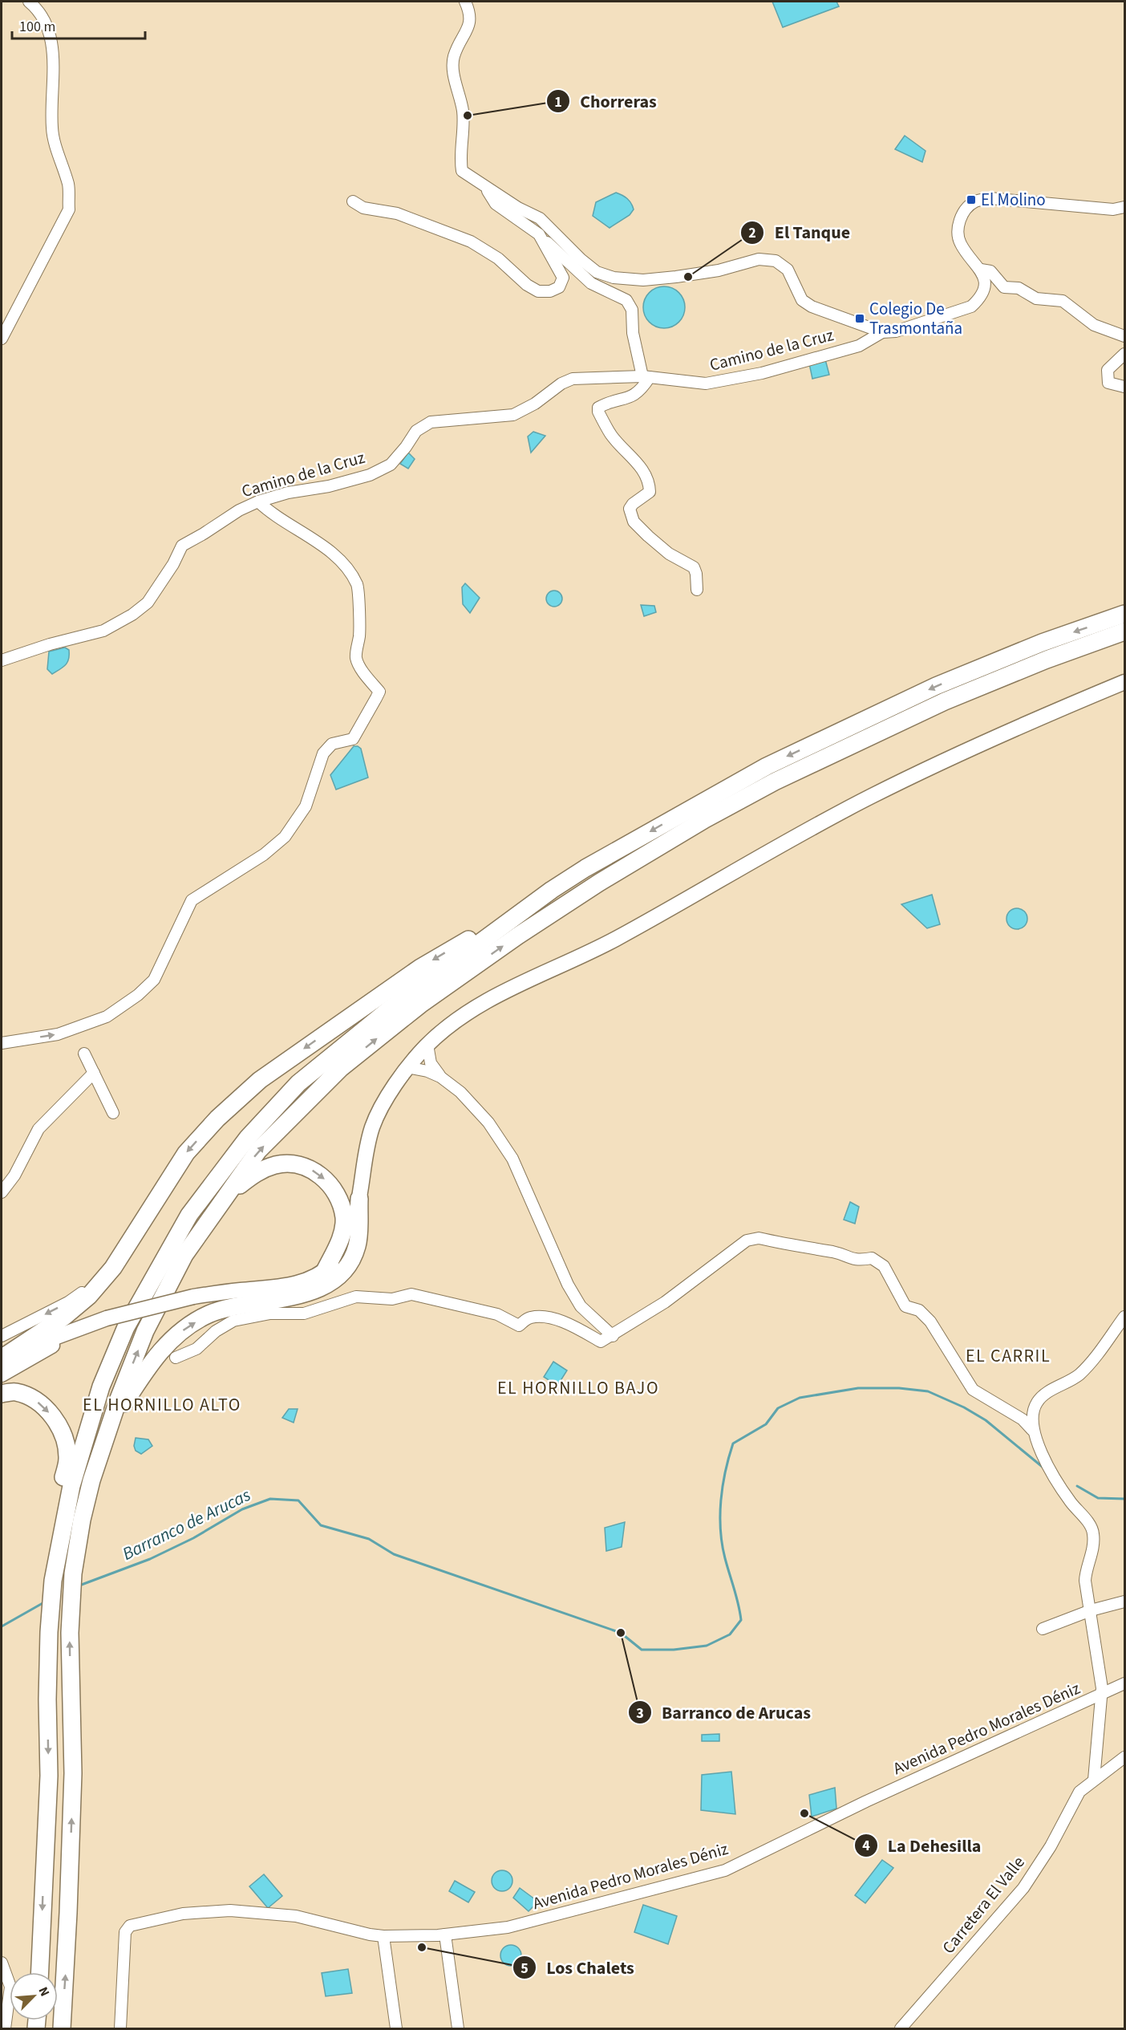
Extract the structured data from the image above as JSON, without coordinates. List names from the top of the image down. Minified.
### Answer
{"streets":{"street":["Camino de la Cruz","Avenida Pedro Morales Déniz","Carretera El Valle"]},"districts":["EL CARRIL","EL HORNILLO BAJO","EL HORNILLO ALTO"],"water":["Barranco de Arucas"],"places":{"other":["Chorreras","El Tanque","Barranco de Arucas","La Dehesilla","Los Chalets"],"transit":["El Molino","Colegio De Trasmontaña"]},"scale_bar":"100 m","north":"top right"}
